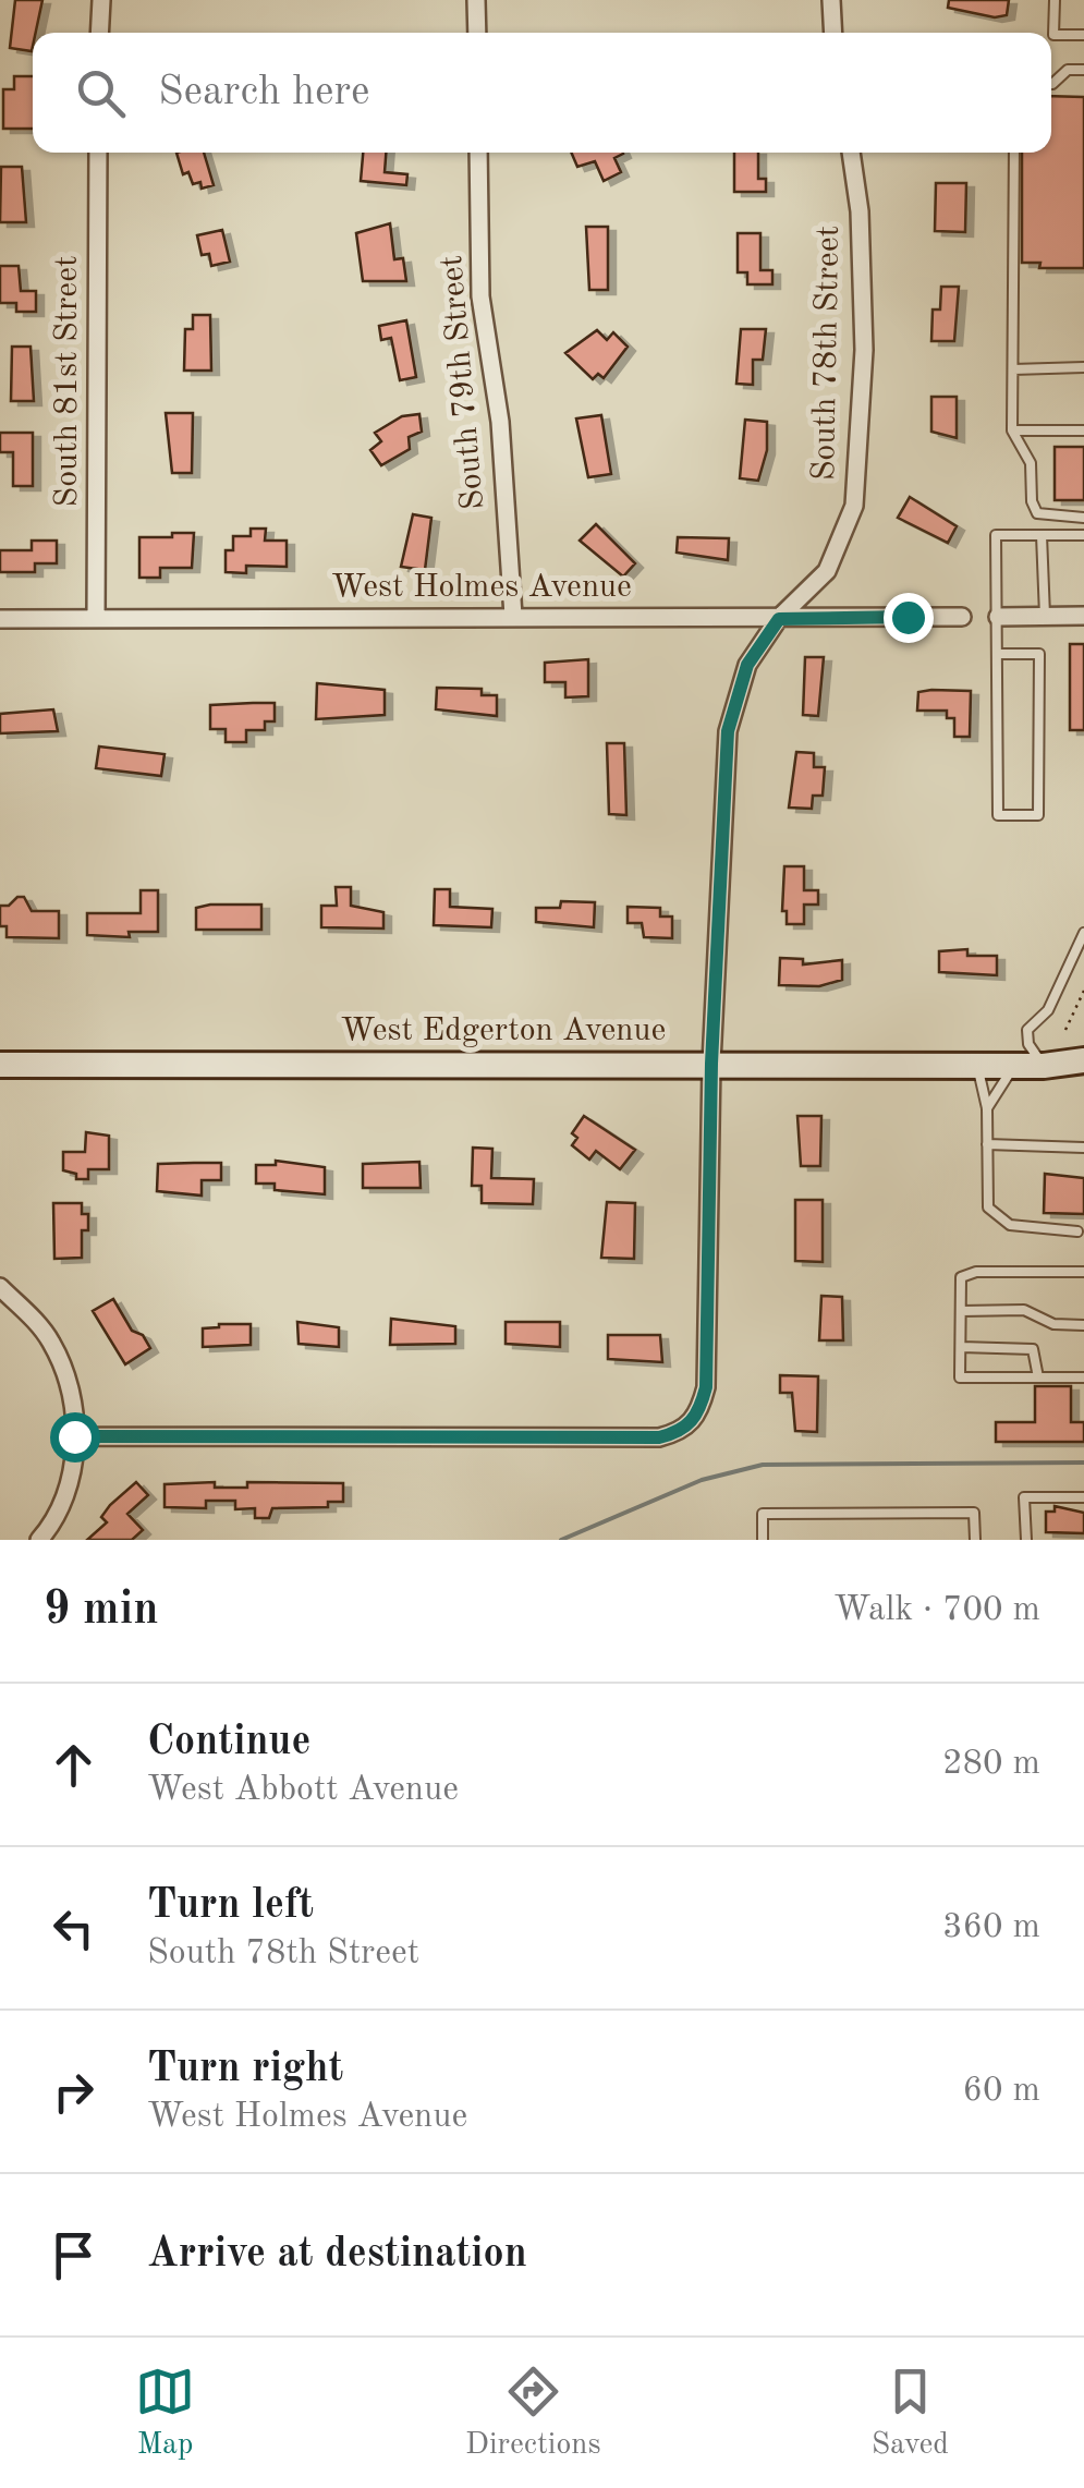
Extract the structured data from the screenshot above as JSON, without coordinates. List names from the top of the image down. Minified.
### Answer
{"streets":{"street":["South 78th Street","South 81st Street","South 79th Street","West Holmes Avenue","West Edgerton Avenue"]},"crossings":[["South 78th Street","West Holmes Avenue"],["South 78th Street","West Edgerton Avenue"],["South 81st Street","West Holmes Avenue"],["South 79th Street","West Holmes Avenue"]],"page":{"search":"Search here","heading":["9 min","Walk · 700 m"],"list":[["Continue","West Abbott Avenue","280 m"],["Turn left","South 78th Street","360 m"],["Turn right","West Holmes Avenue","60 m"],"Arrive at destination"],"nav":["Map","Directions","Saved"]}}
